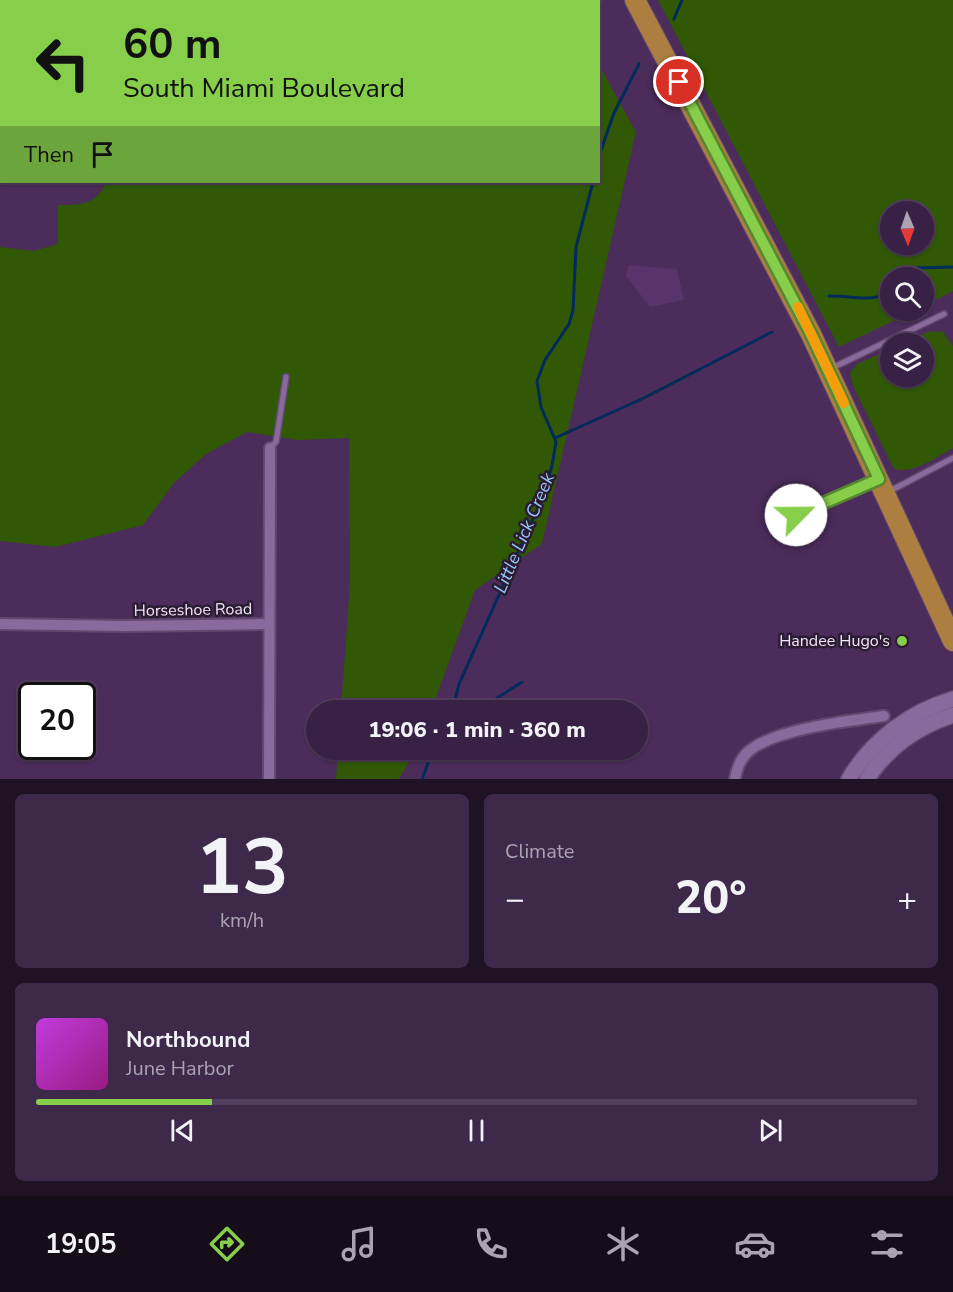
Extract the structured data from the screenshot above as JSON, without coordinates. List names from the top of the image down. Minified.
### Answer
{"streets":{"street":["Horseshoe Road"]},"water":["Little Lick Creek"],"places":["Handee Hugo's"],"north":"bottom","page":{"turn":["60 m","South Miami Boulevard"],"then":"Then","limit":"20","trip":"19:06 · 1 min · 360 m","tile":[["13","km/h"],"Climate"],"heat":["−","20°","+"],"song":["Northbound","June Harbor"],"tabs":"19:05"}}
